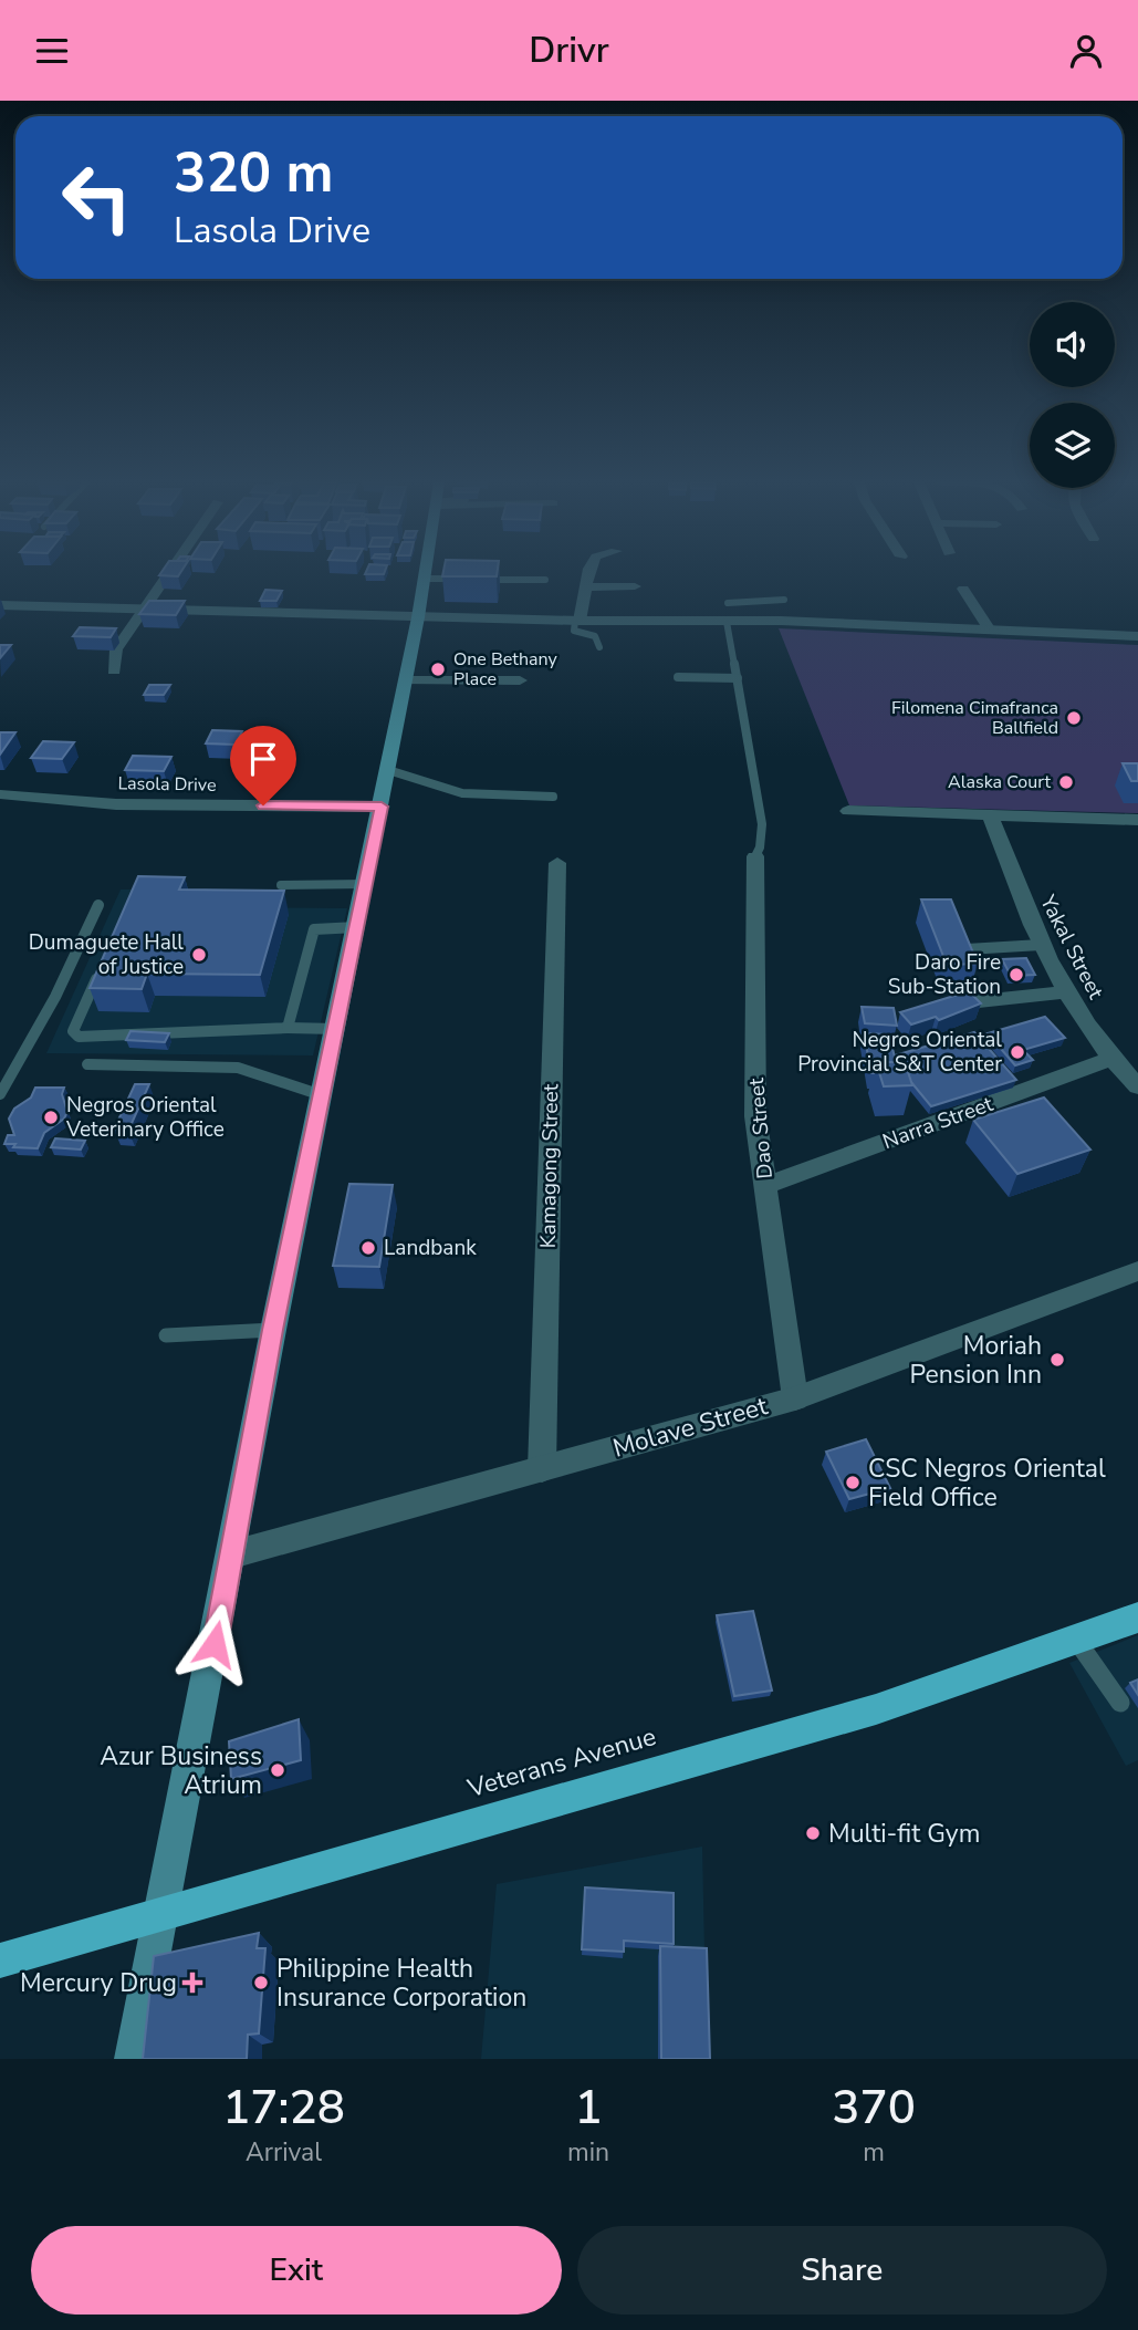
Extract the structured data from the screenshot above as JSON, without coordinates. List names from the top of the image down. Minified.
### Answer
{"streets":{"highway":["Veterans Avenue"],"street":["Lasola Drive","Yakal Street","Narra Street","Dao Street","Kamagong Street","Molave Street"]},"crossings":[["Yakal Street","Narra Street"],["Narra Street","Dao Street"],["Dao Street","Molave Street"],["Kamagong Street","Molave Street"]],"places":{"other":["One Bethany Place","Filomena Cimafranca Ballfield","Alaska Court","Dumaguete Hall of Justice","Daro Fire Sub-Station","Negros Oriental Provincial S&T Center","Negros Oriental Veterinary Office","Landbank","Moriah Pension Inn","CSC Negros Oriental Field Office","Azur Business Atrium","Multi-fit Gym","Philippine Health Insurance Corporation"],"health":["Mercury Drug"]},"page":{"header":"Drivr","turn":["320 m","Lasola Drive"],"eta":["17:28","Arrival","1","min","370","m"],"buttons":["Exit","Share"]}}
